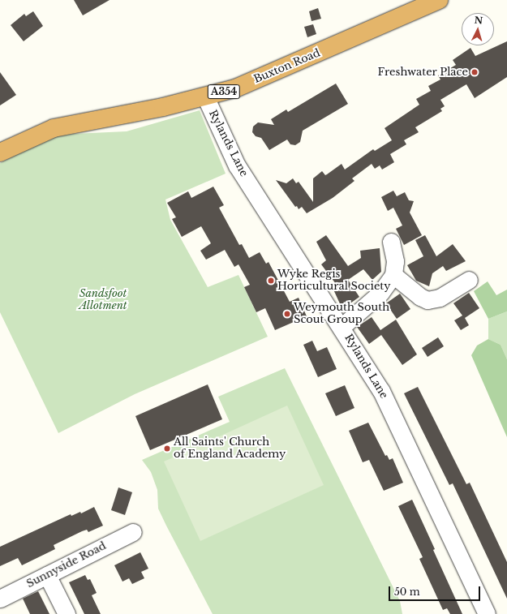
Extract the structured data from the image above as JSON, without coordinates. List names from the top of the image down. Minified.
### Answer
{"streets":{"highway":["Buxton Road","A354"],"street":["Rylands Lane","Sunnyside Road"]},"crossings":[["Buxton Road","Rylands Lane"]],"parks":["Sandsfoot Allotment"],"places":["Freshwater Place","Wyke Regis Horticultural Society","Weymouth South Scout Group","All Saints' Church of England Academy"],"scale_bar":"50 m","north":"top"}
